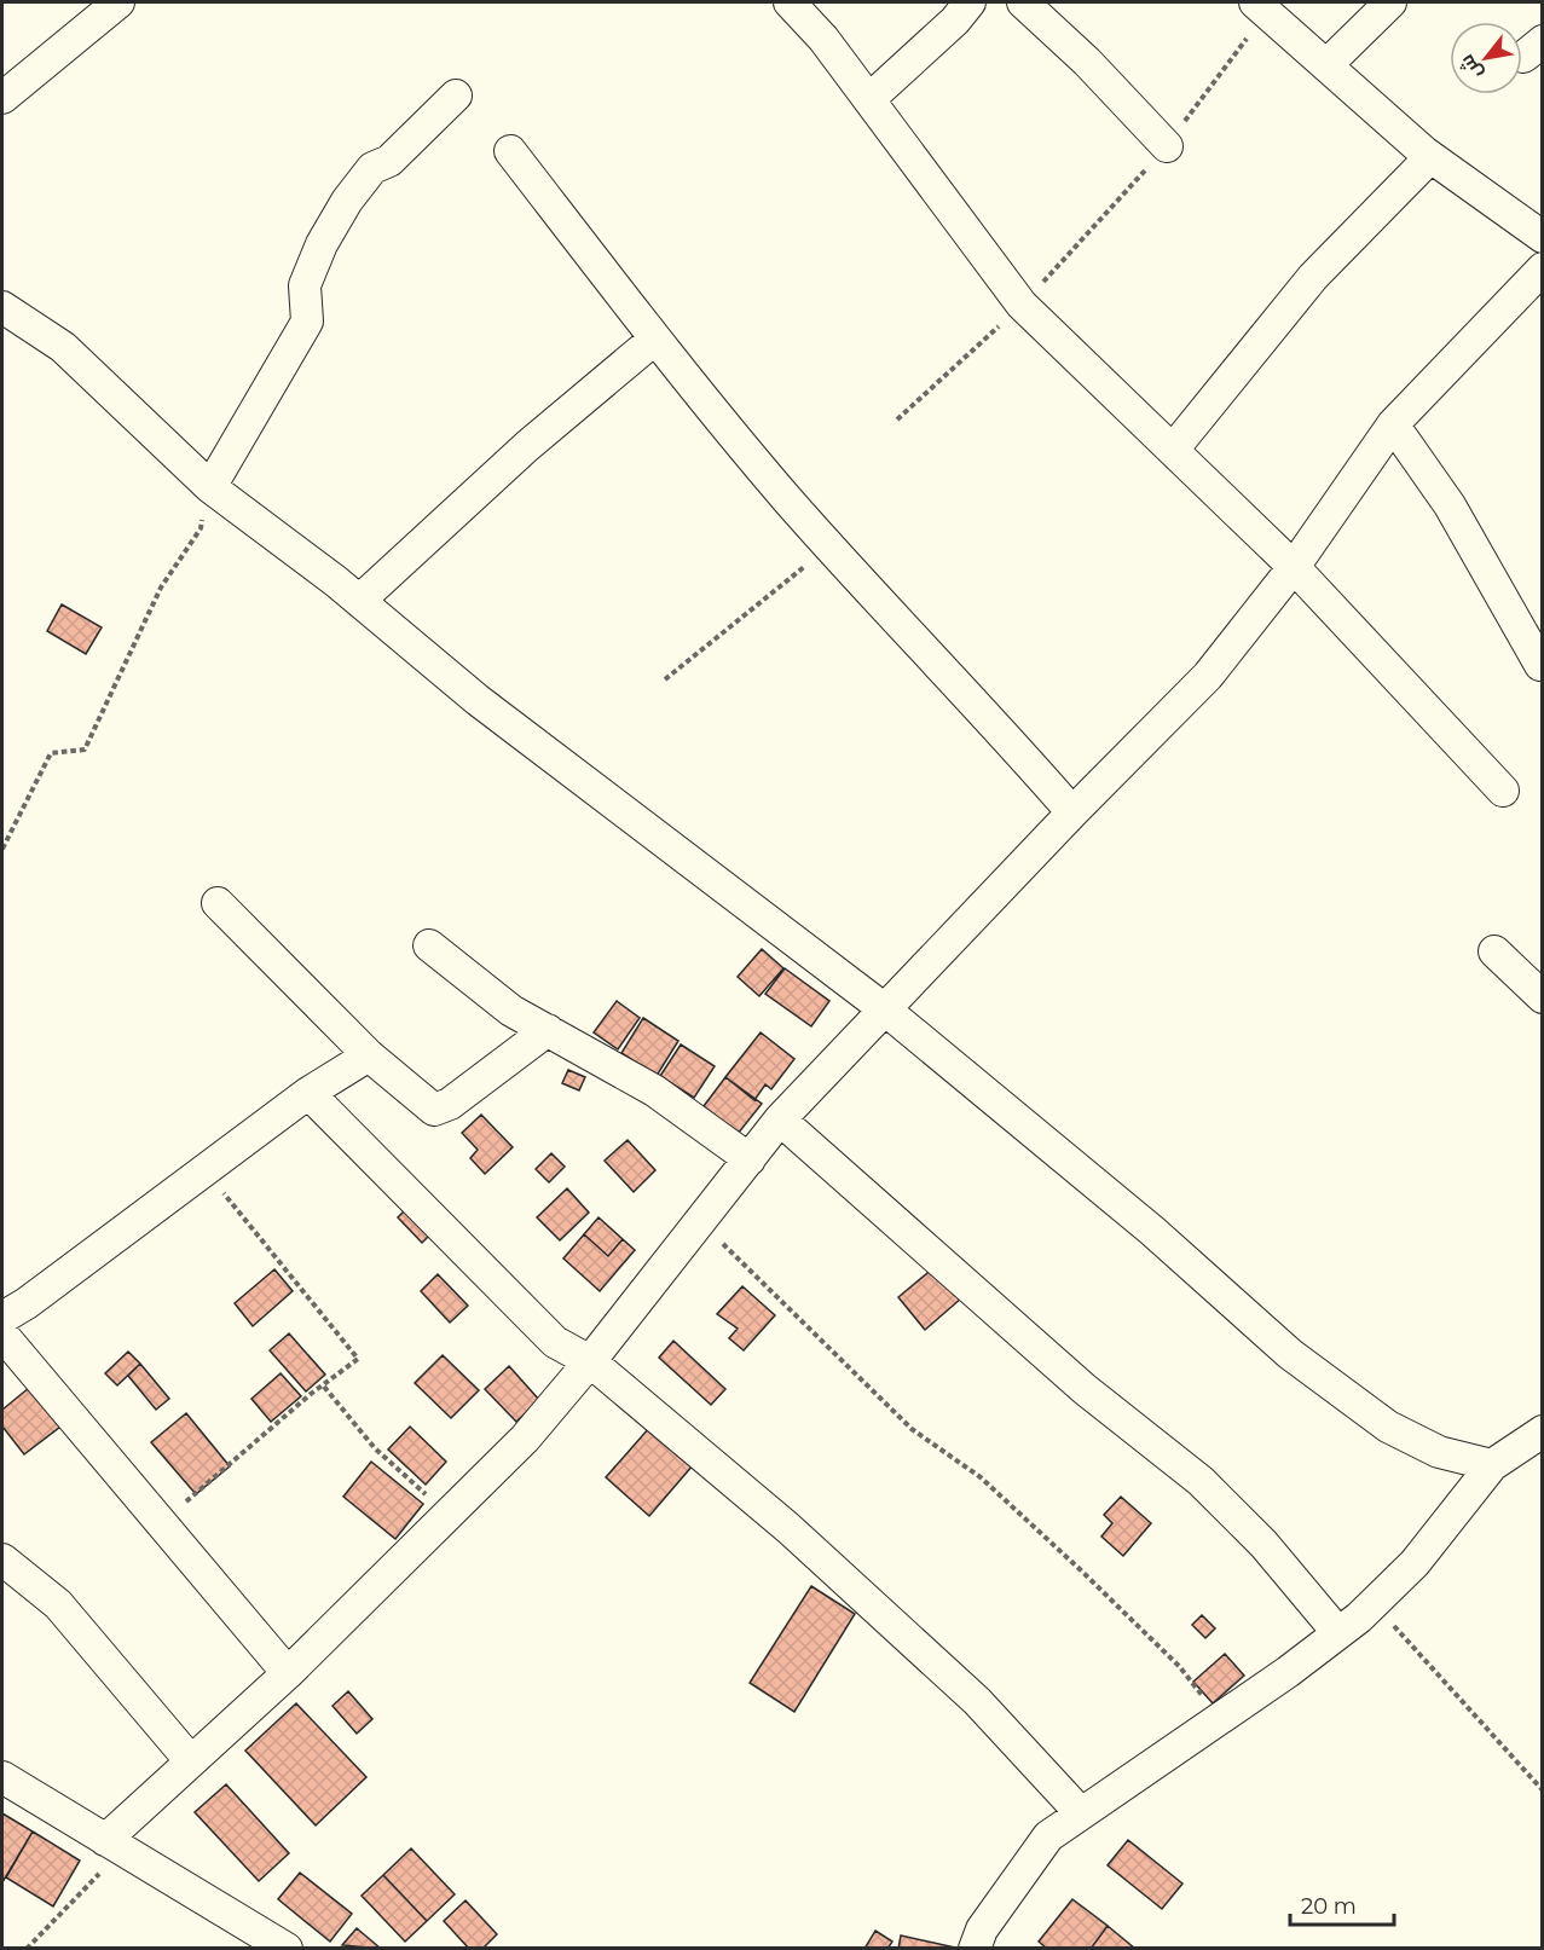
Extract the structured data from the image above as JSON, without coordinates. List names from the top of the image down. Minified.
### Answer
{"scale_bar":"20 m","north":"bottom left"}
